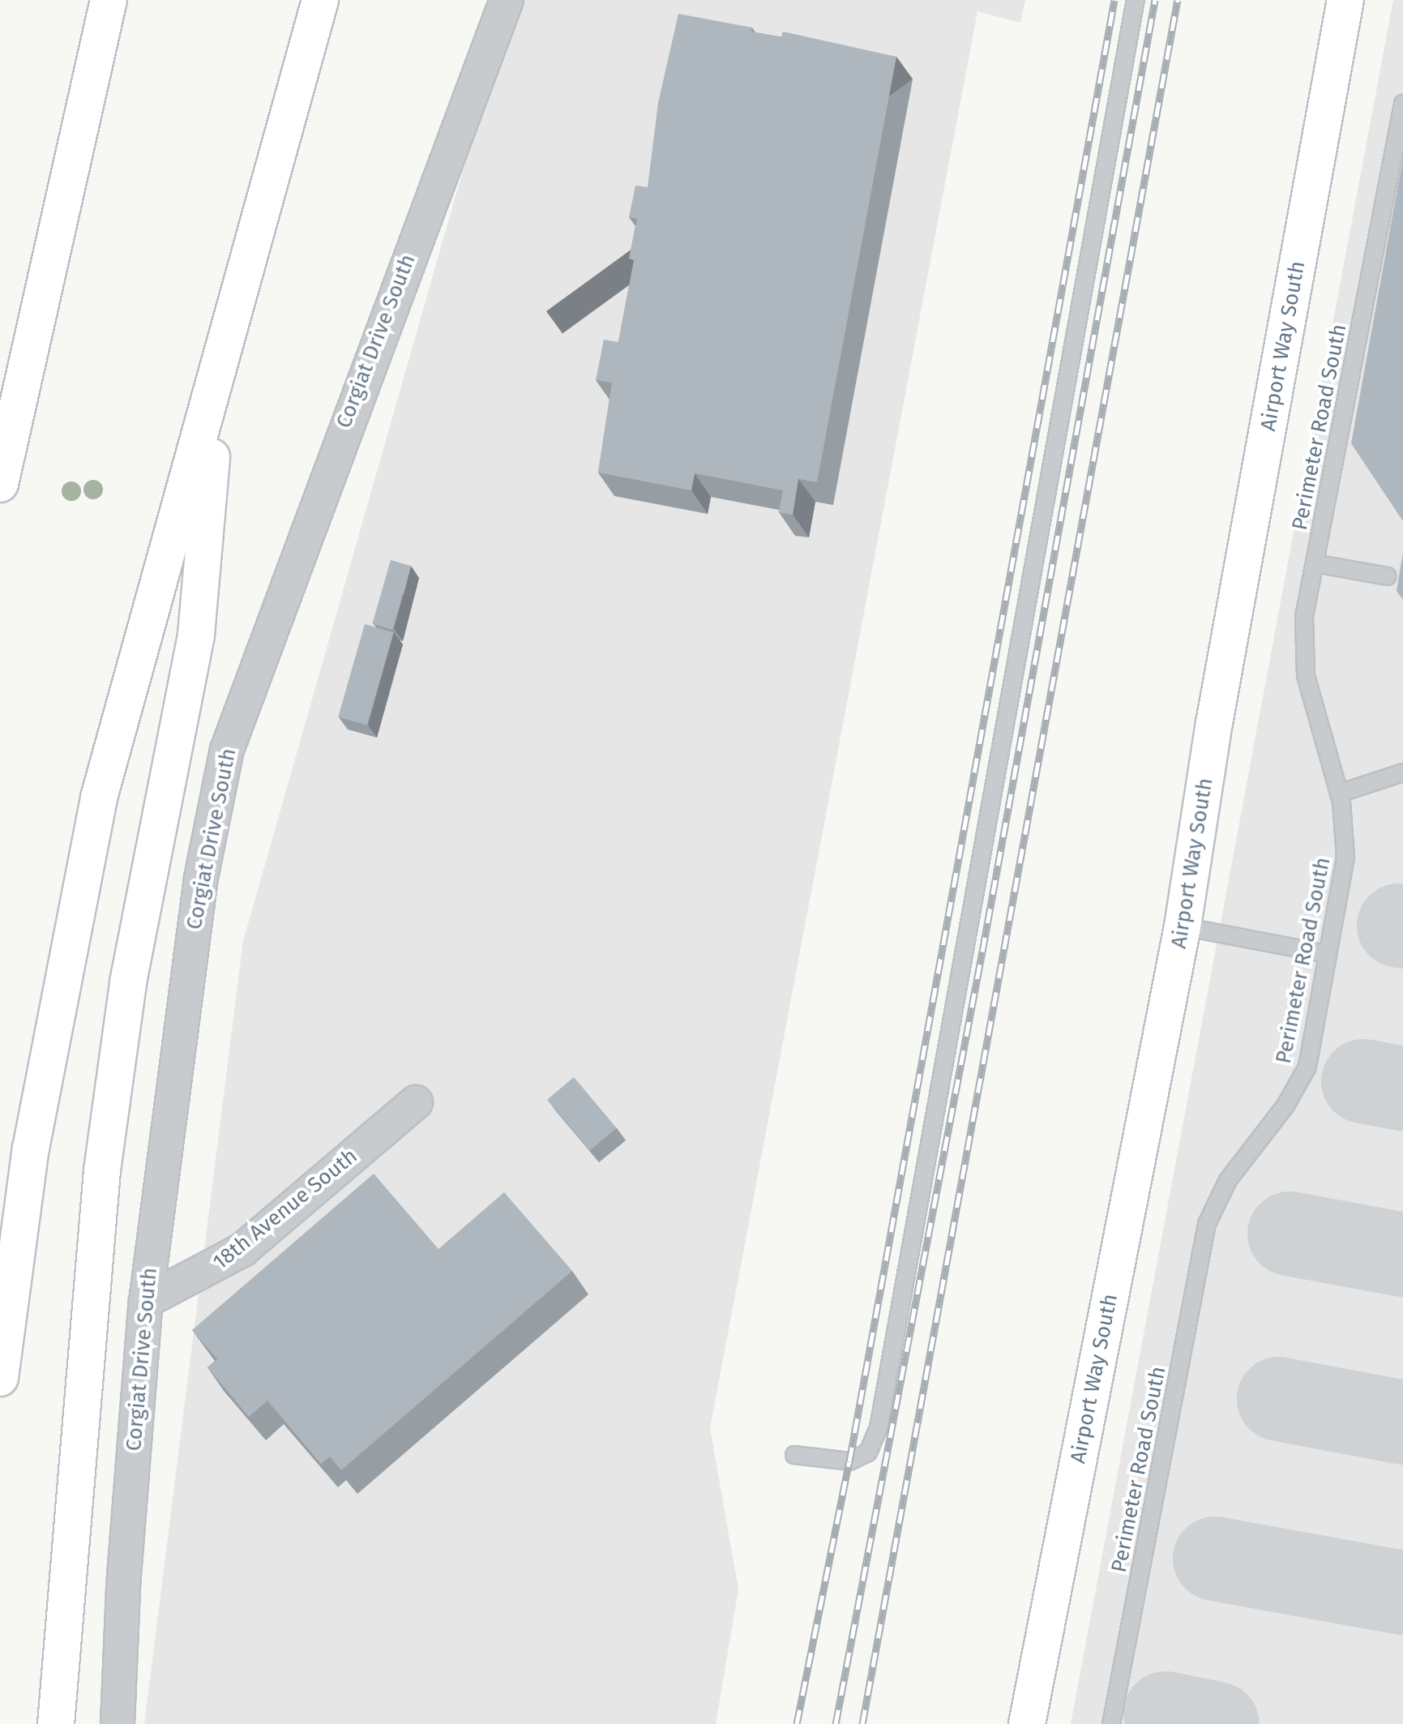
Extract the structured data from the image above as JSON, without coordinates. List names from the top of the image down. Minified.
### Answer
{"streets":{"main road":["Airport Way South"],"street":["Corgiat Drive South","18th Avenue South"],"lane":["Perimeter Road South"]},"crossings":[["Corgiat Drive South","18th Avenue South"]]}
